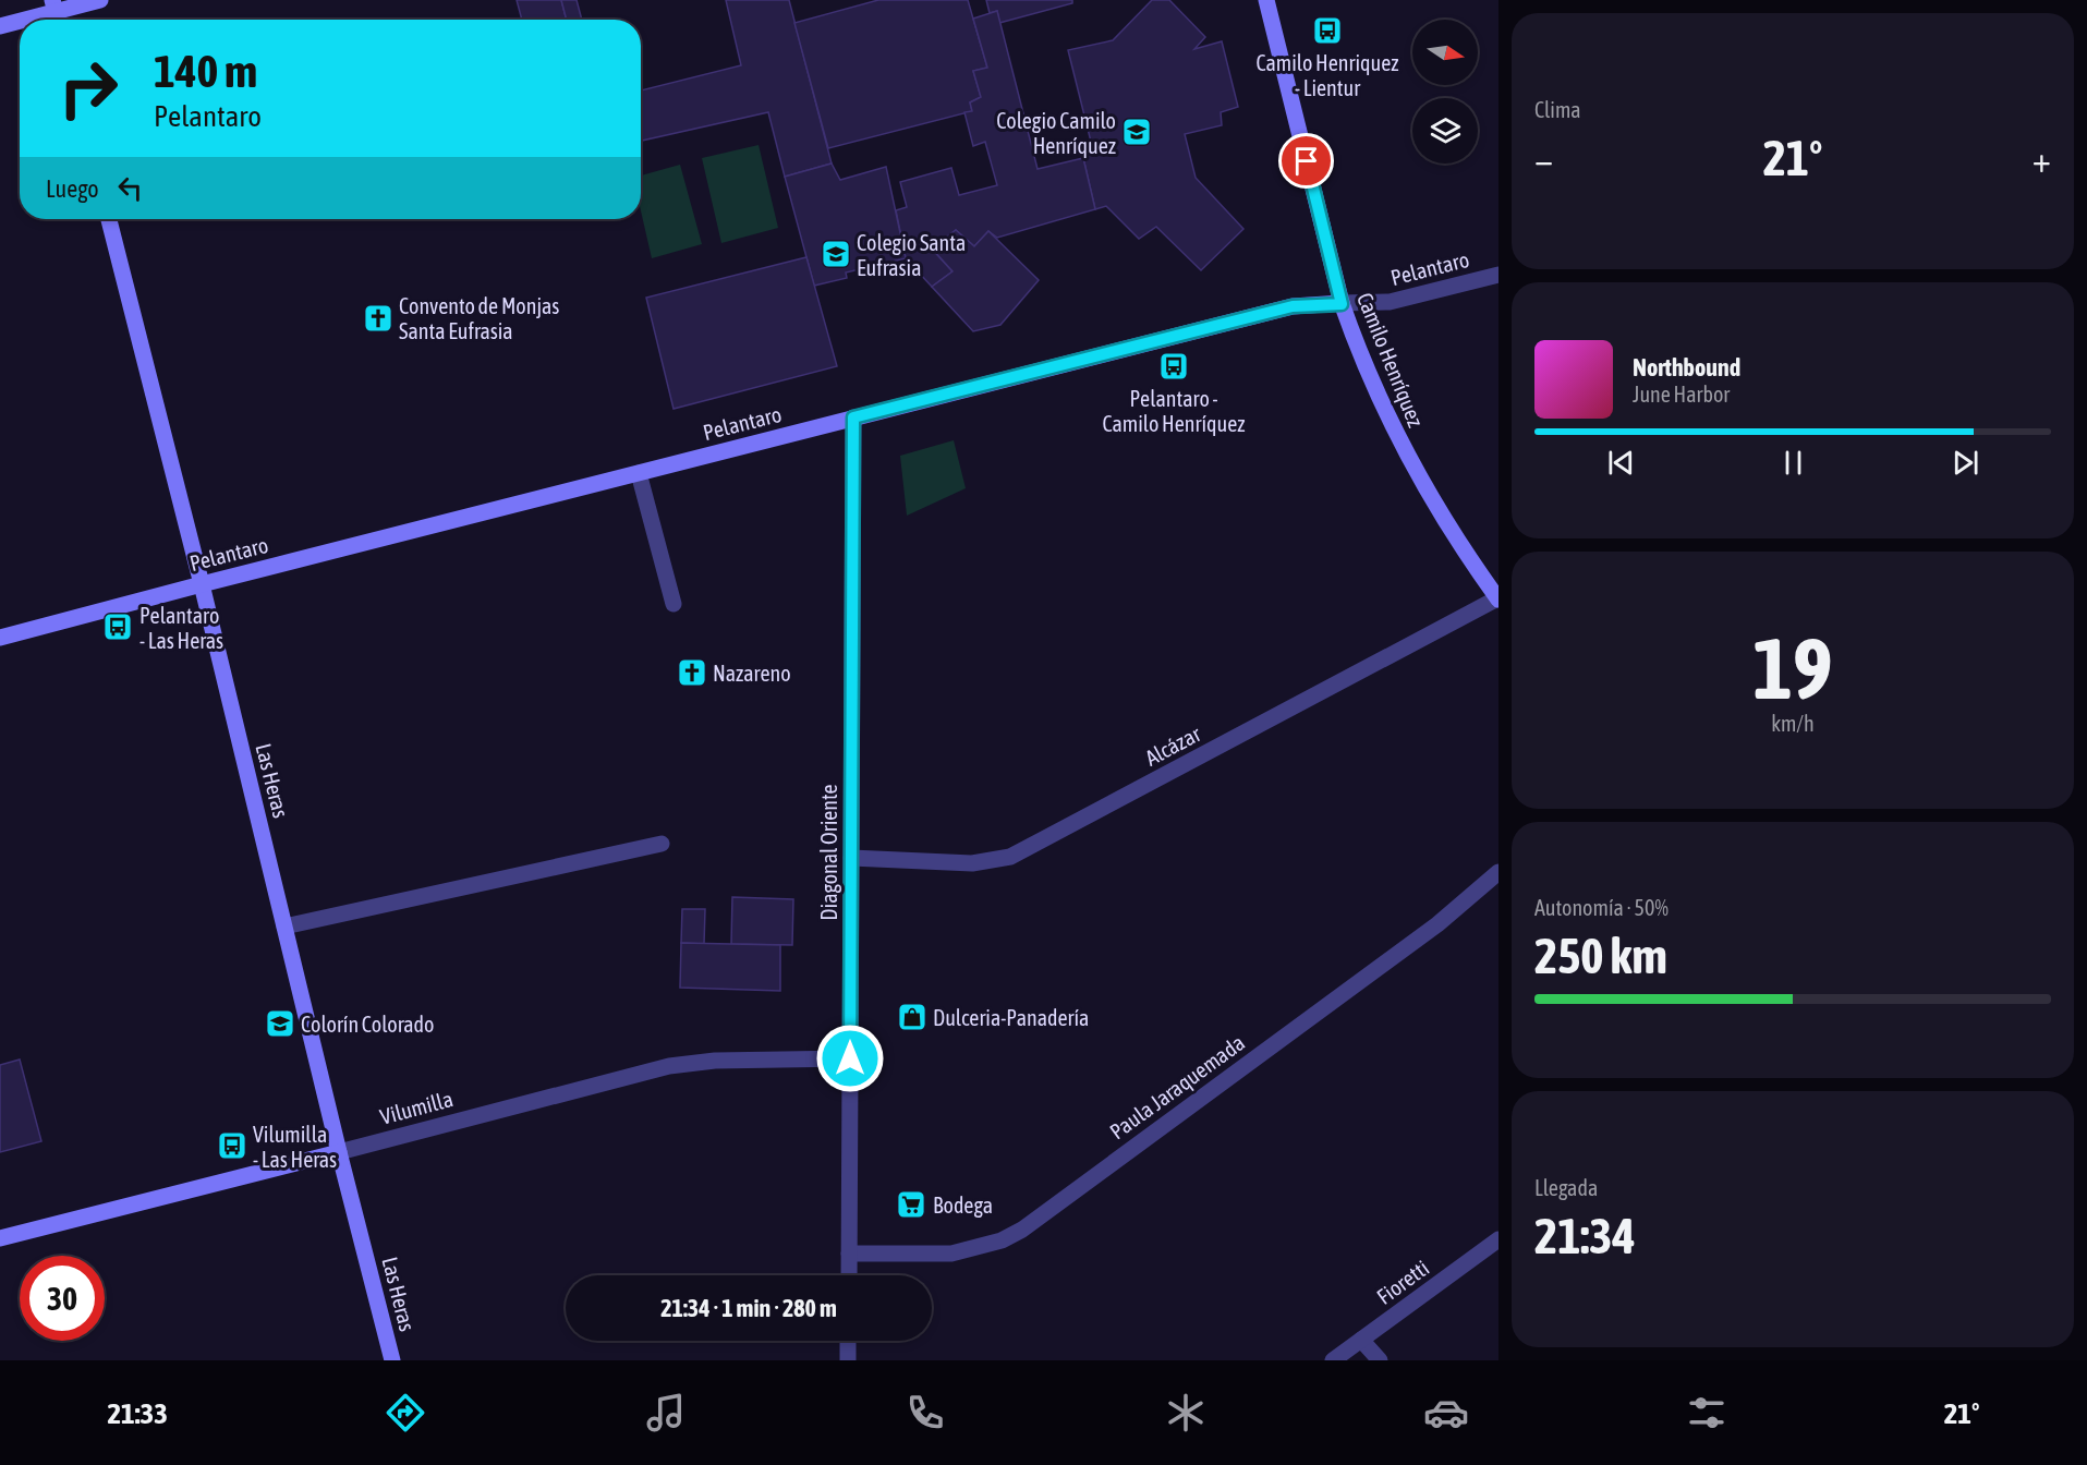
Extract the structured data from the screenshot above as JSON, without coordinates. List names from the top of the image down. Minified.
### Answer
{"streets":{"main road":["Pelantaro","Camilo Henríquez","Las Heras","Vilumilla"],"street":["Alcázar","Diagonal Oriente","Paula Jaraquemada","Fioretti"]},"crossings":[["Pelantaro","Camilo Henríquez"],["Pelantaro","Las Heras"],["Pelantaro","Diagonal Oriente"],["Camilo Henríquez","Alcázar"],["Alcázar","Diagonal Oriente"],["Las Heras","Vilumilla"],["Diagonal Oriente","Paula Jaraquemada"],["Diagonal Oriente","Vilumilla"]],"places":{"bus stop":["Camilo Henriquez - Lientur","Pelantaro - Camilo Henríquez","Pelantaro - Las Heras","Vilumilla - Las Heras"],"school or university":["Colegio Camilo Henríquez","Colegio Santa Eufrasia","Colorín Colorado"],"church":["Convento de Monjas Santa Eufrasia","Nazareno"],"shop":["Dulceria-Panadería"],"supermarket":["Bodega"]},"north":"right","page":{"tile":["Clima",["19","km/h"],["Autonomía · 50%","250 km"],["Llegada","21:34"]],"turn":["140 m","Pelantaro"],"heat":["−","21°","+"],"then":"Luego","song":["Northbound","June Harbor"],"limit":"30","trip":"21:34 · 1 min · 280 m","tabs":["21:33","21°"]}}
